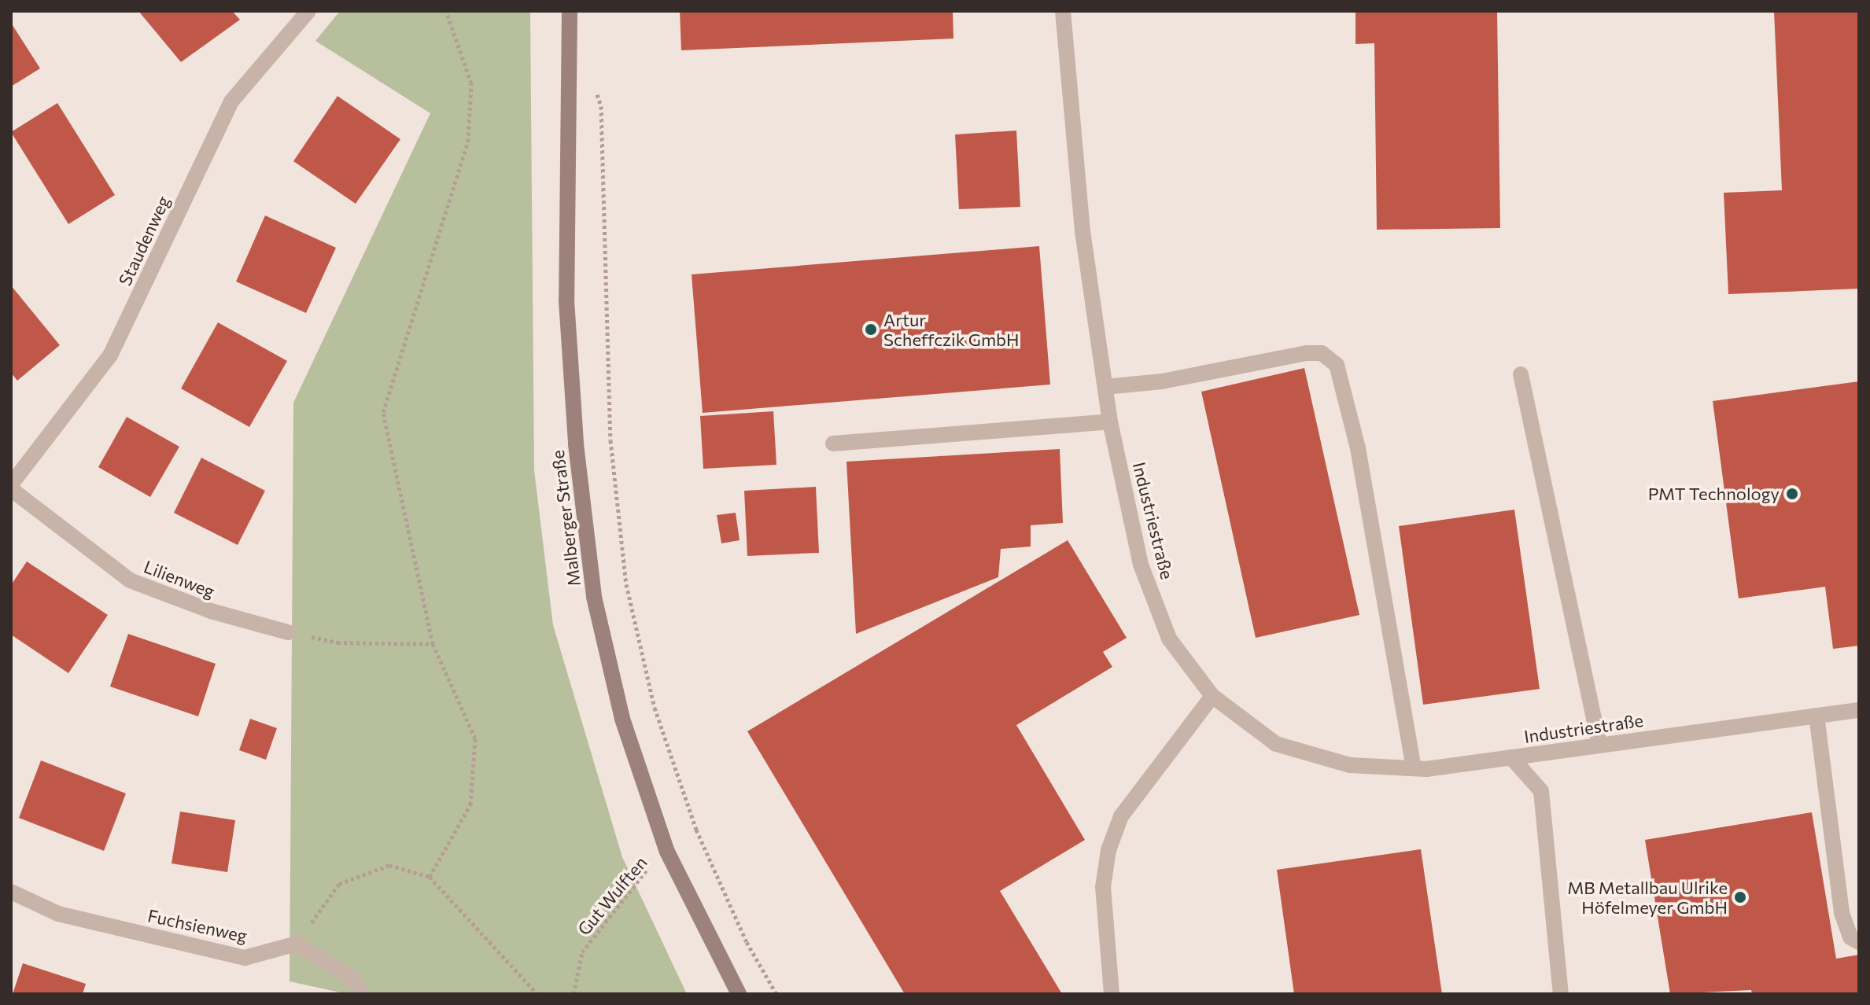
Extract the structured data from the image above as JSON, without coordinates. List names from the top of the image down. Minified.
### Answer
{"streets":{"street":["Staudenweg","Malberger Straße","Industriestraße","Lilienweg","Fuchsienweg"],"path":["Gut Wulften"]},"crossings":[["Staudenweg","Lilienweg"],["Malberger Straße","Gut Wulften"]],"places":["Artur Scheffczik GmbH","PMT Technology","MB Metallbau Ulrike Höfelmeyer GmbH"]}
